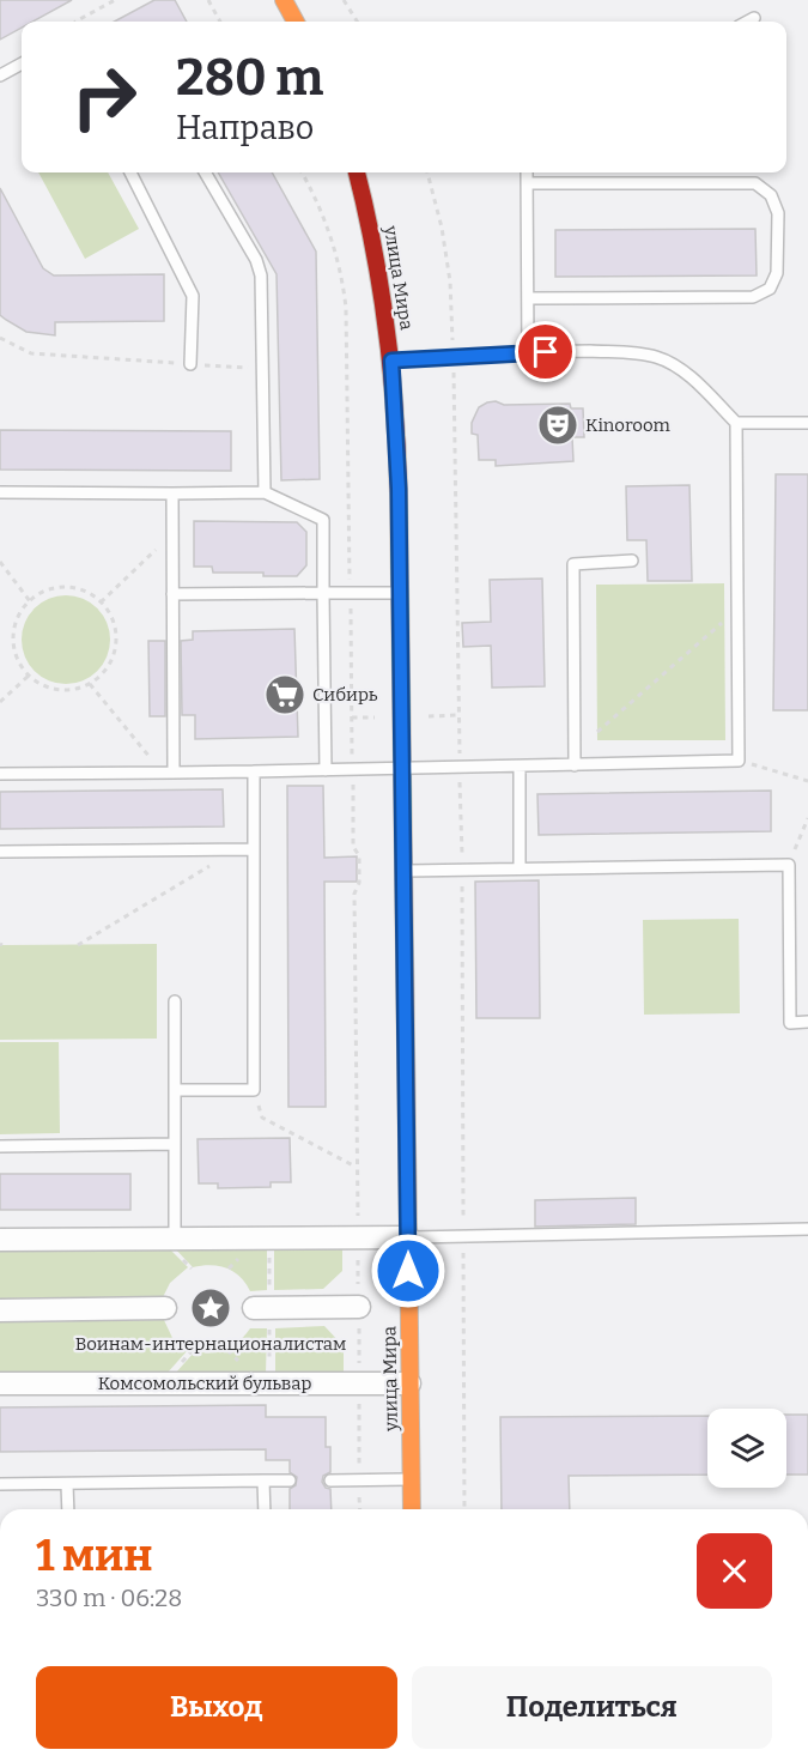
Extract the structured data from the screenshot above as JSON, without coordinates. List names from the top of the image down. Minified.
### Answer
{"streets":{"main road":["улица Мира"],"street":["Комсомольский бульвар"]},"crossings":[["улица Мира","Комсомольский бульвар"]],"places":{"theatre":["Kinoroom"],"supermarket":["Сибирь"],"place":["Воинам-интернационалистам"]},"page":{"turn":["280 m","Направо"],"heading":["1 мин","330 m · 06:28"],"buttons":["Выход","Поделиться"]}}
